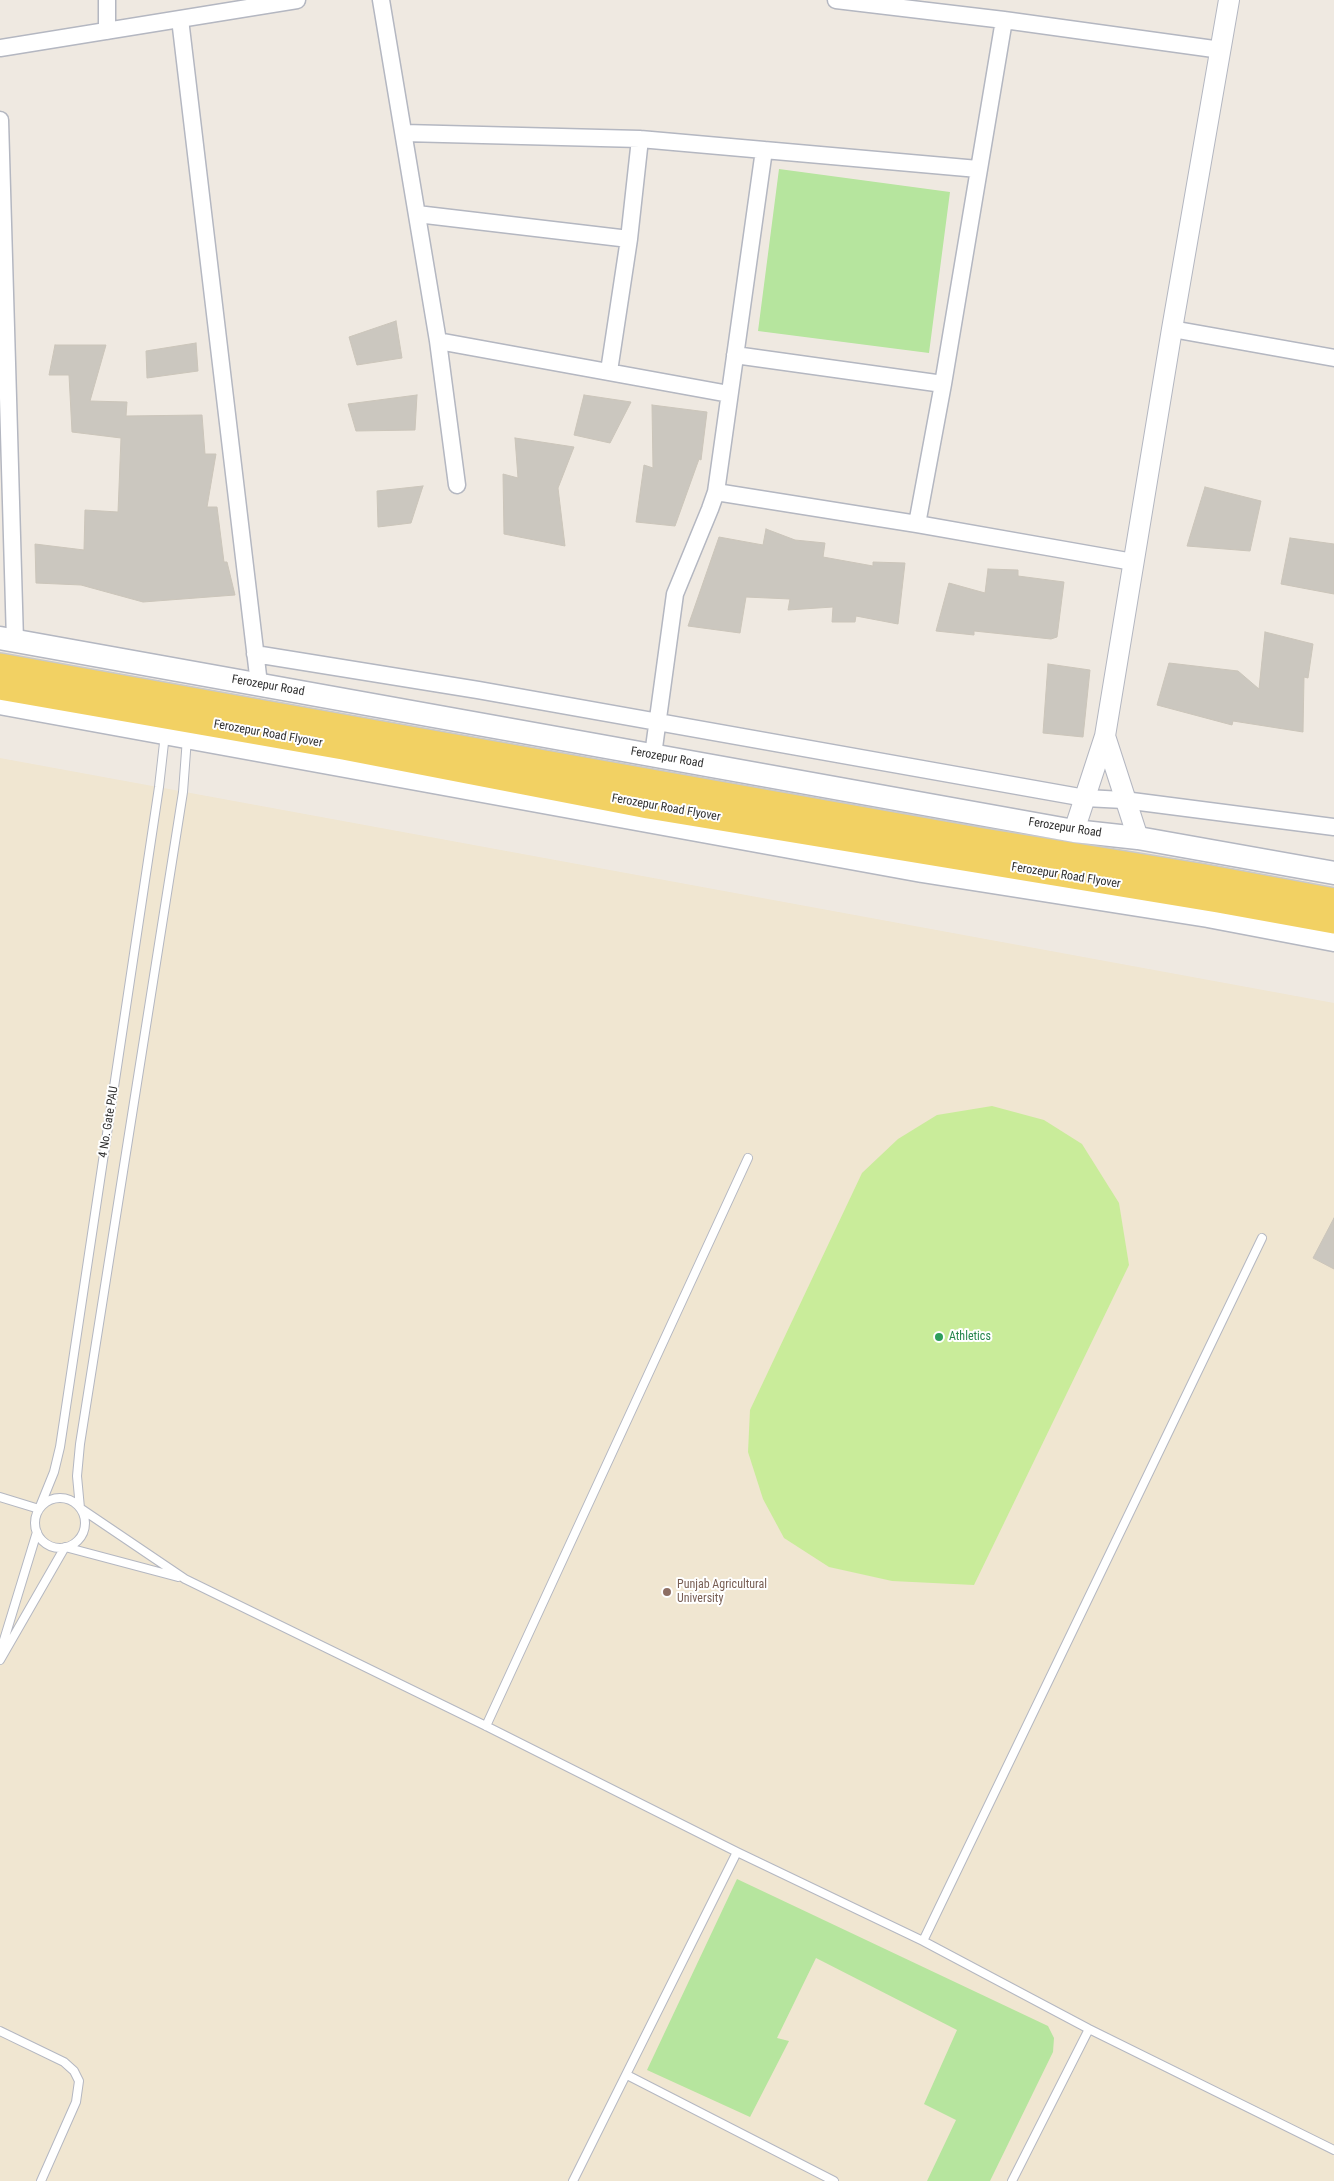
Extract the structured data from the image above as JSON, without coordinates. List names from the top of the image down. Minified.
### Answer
{"streets":{"main road":["Ferozepur Road","Ferozepur Road Flyover"],"lane":["4 No. Gate PAU"]},"places":["Athletics","Punjab Agricultural University"]}
